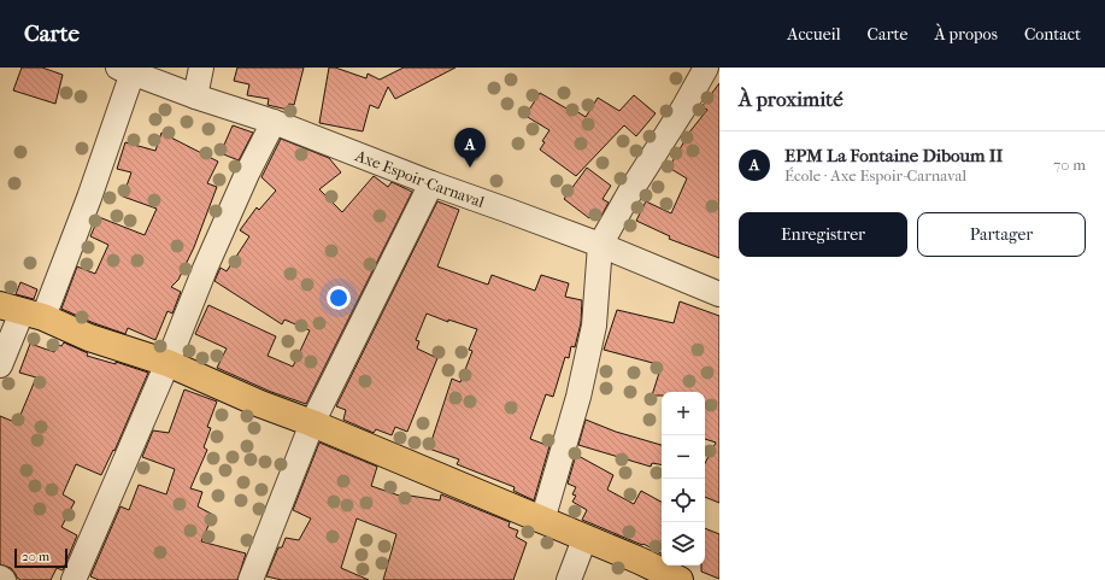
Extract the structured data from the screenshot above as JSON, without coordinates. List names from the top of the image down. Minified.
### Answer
{"streets":{"street":["Axe Espoir-Carnaval"]},"scale_bar":"20 m","page":{"header":"Carte","nav":["Accueil","Carte","À propos","Contact"],"heading":"À proximité","pins":"A","list":[{"mark":"A","name":"EPM La Fontaine Diboum II","note":"École · Axe Espoir-Carnaval","value":"70 m"}],"buttons":["Enregistrer","Partager"],"map_buttons":["+","−"],"scale":"20 m"}}
